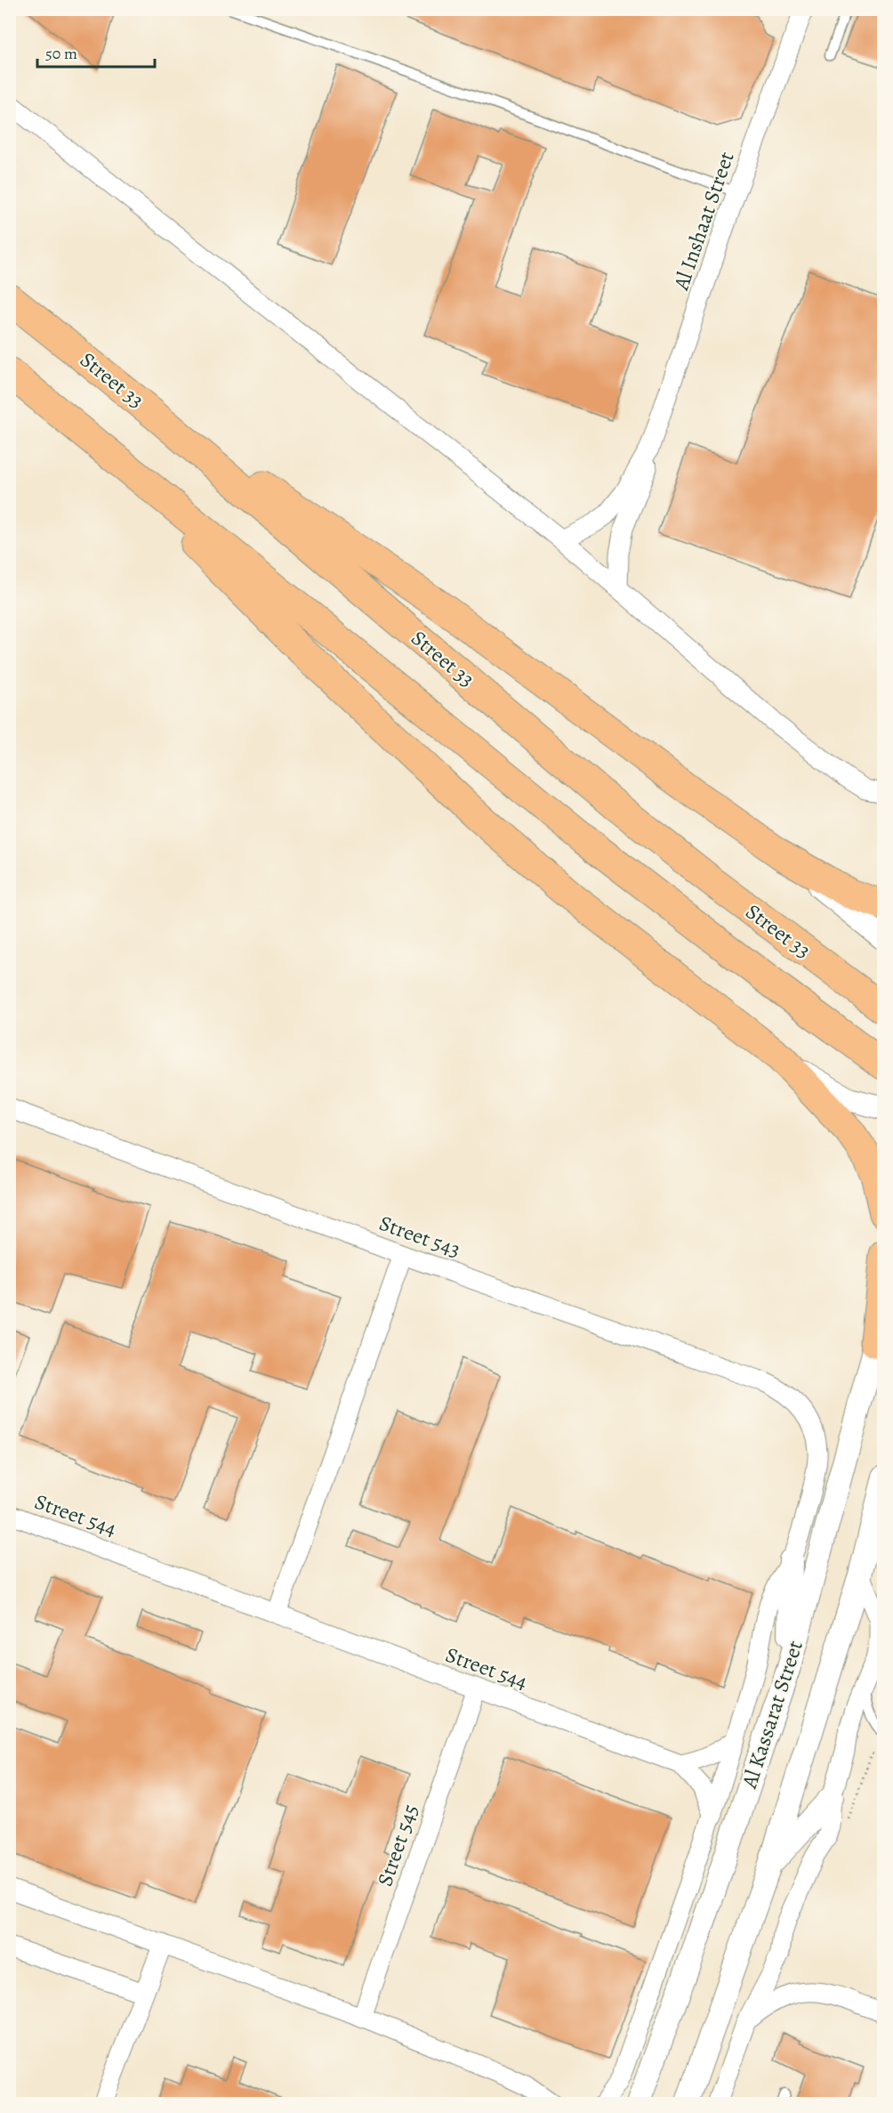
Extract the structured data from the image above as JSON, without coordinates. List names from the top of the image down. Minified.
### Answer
{"streets":{"highway":["Street 33"],"street":["Al Inshaat Street","Street 543","Street 544","Al Kassarat Street","Street 545"]},"crossings":[["Street 543","Al Kassarat Street"],["Street 544","Al Kassarat Street"],["Street 544","Street 545"]],"scale_bar":"50 m"}
